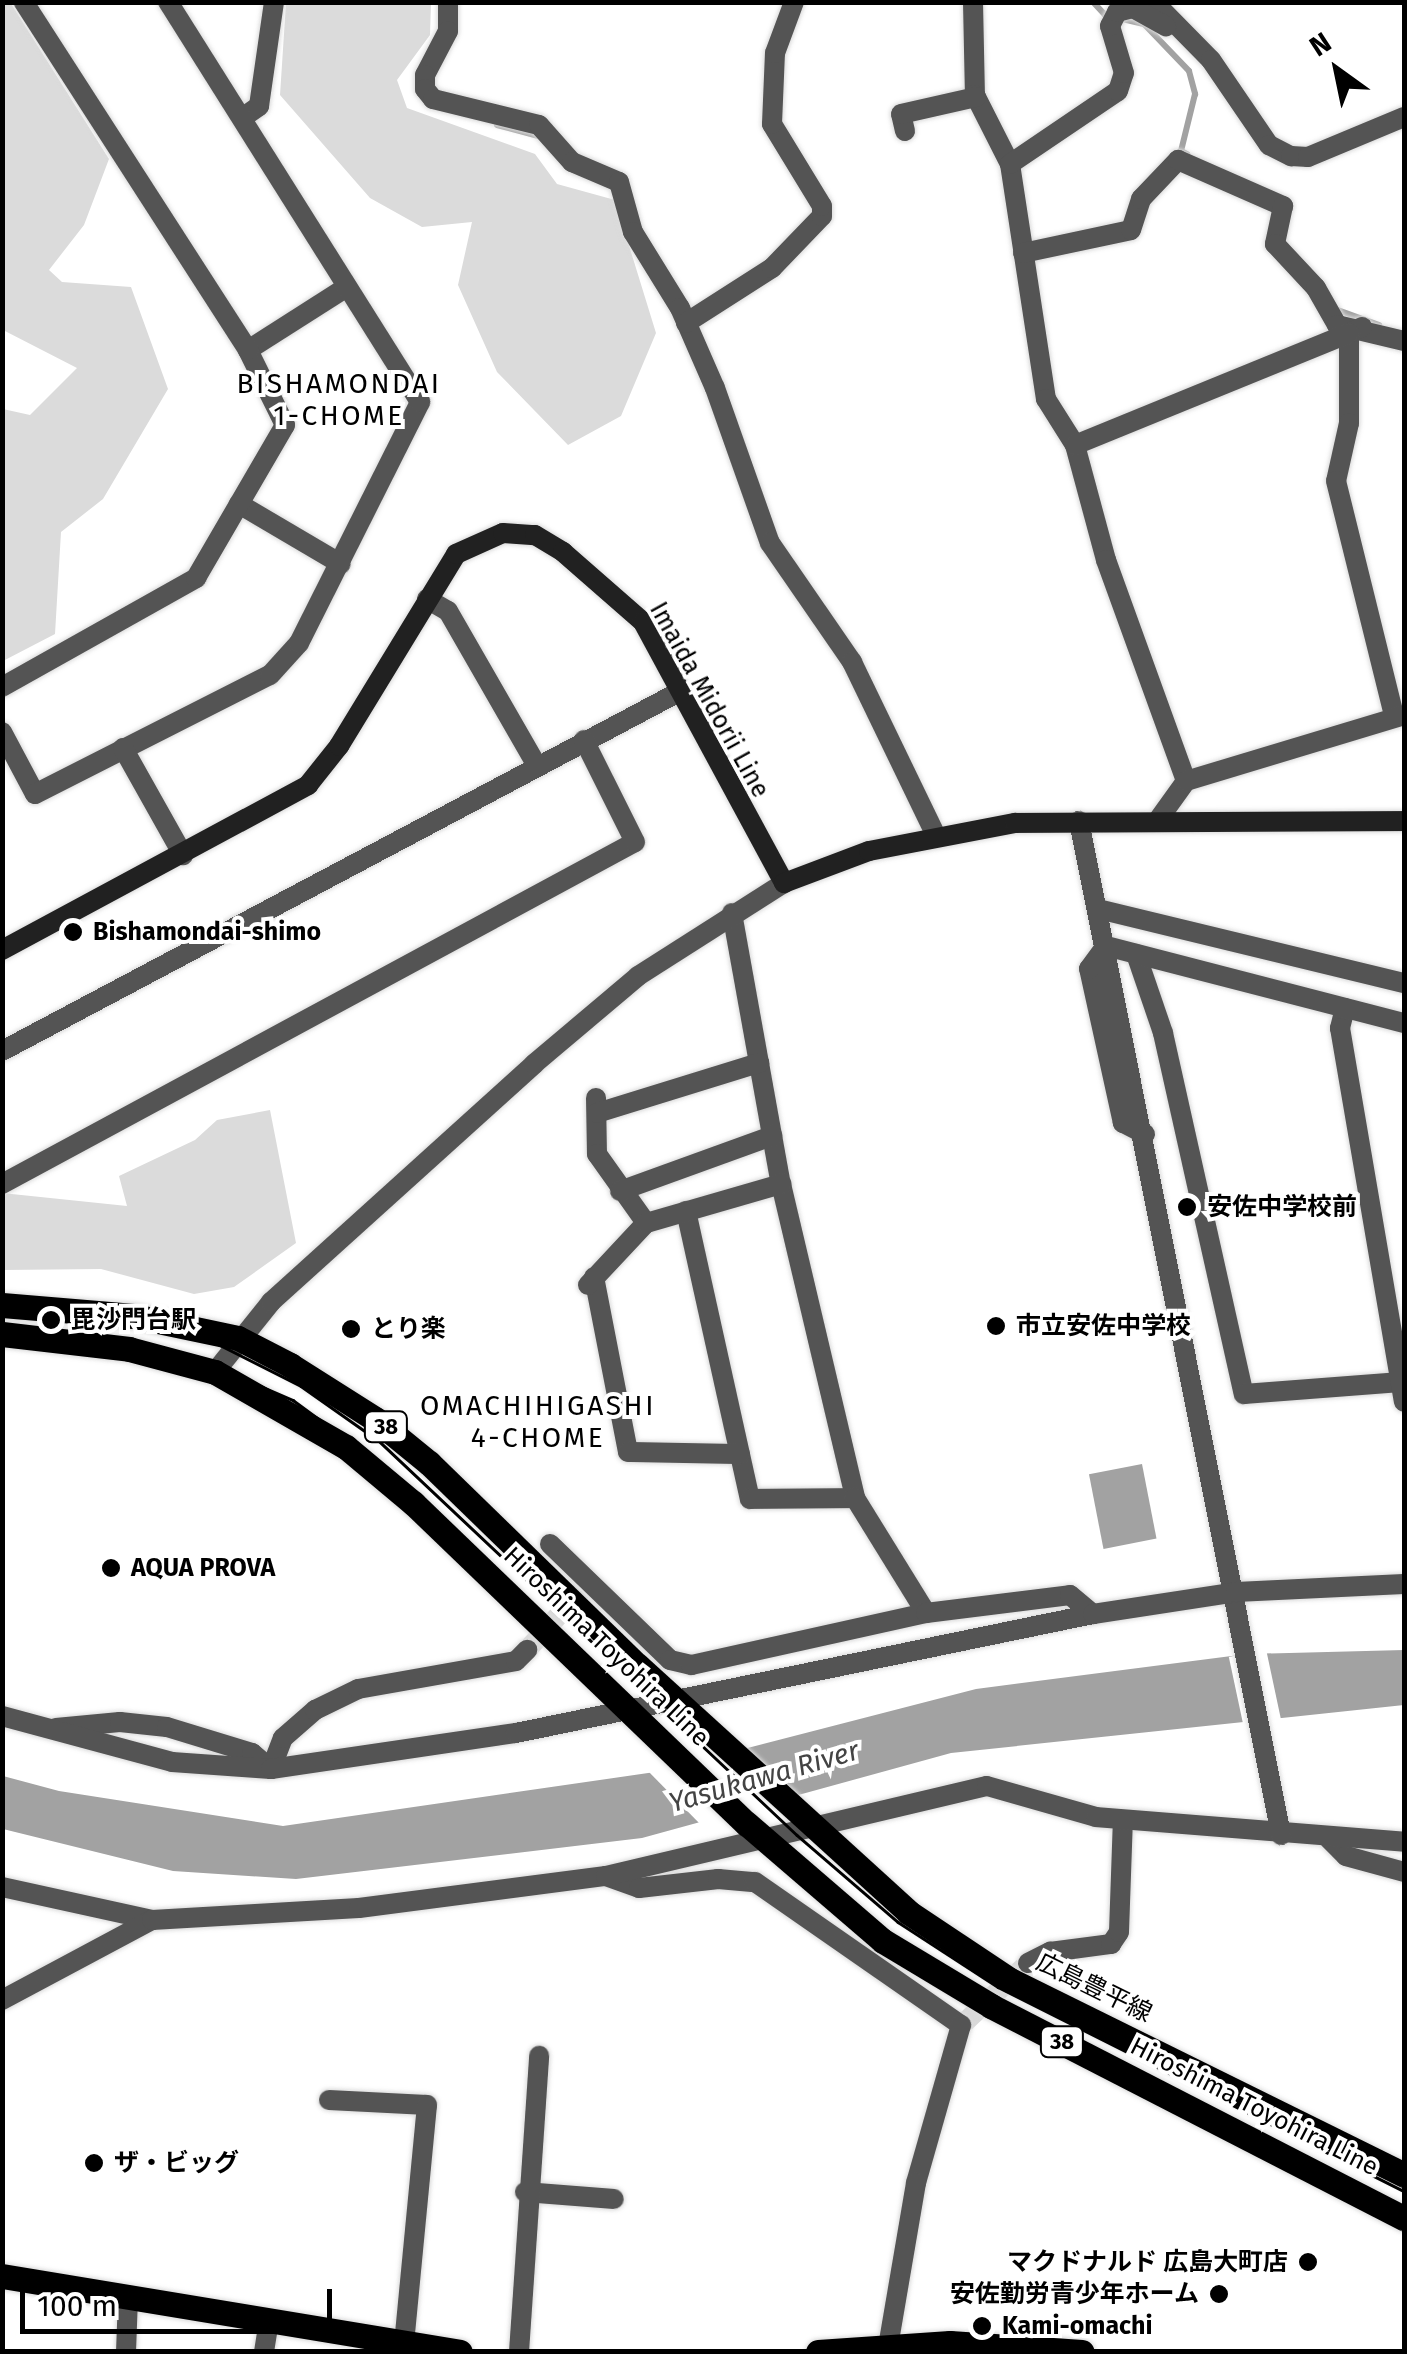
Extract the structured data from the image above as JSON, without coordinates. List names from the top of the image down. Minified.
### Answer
{"streets":{"main road":["Imaida Midorii Line","38","Hiroshima Toyohira Line","広島豊平線"]},"crossings":[["Hiroshima Toyohira Line","広島豊平線"]],"districts":["BISHAMONDAI 1-CHOME","OMACHIHIGASHI 4-CHOME"],"water":["Yasukawa River"],"places":["Bishamondai-shimo","安佐中学校前","毘沙門台駅","市立安佐中学校","とり楽","AQUA PROVA","ザ・ビッグ","マクドナルド 広島大町店","安佐勤労青少年ホーム","Kami-omachi"],"scale_bar":"100 m","north":"top left"}
